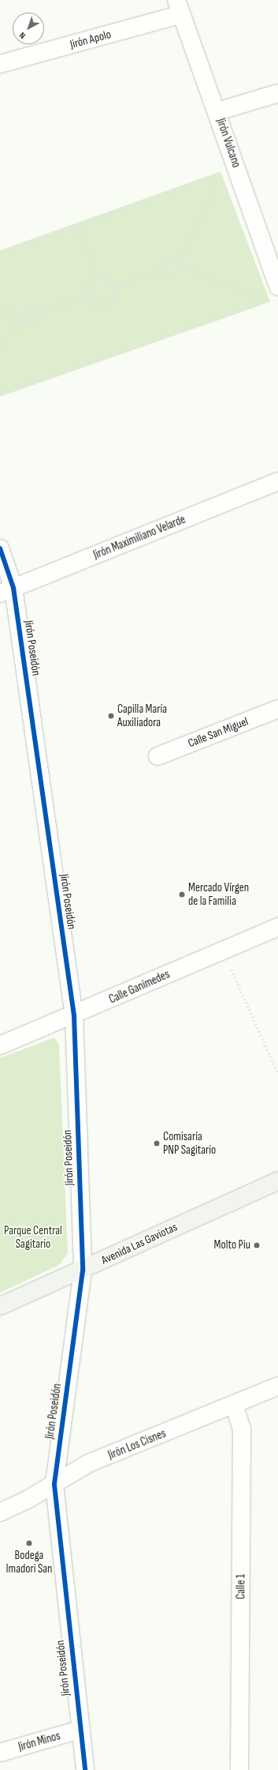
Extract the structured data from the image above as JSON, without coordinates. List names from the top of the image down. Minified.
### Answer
{"streets":{"street":["Jirón Apolo","Jirón Vulcano","Jirón Maximiliano Velarde","Jirón Poseidón","Calle San Miguel","Calle Ganímedes","Avenida Las Gaviotas","Jirón Los Cisnes","Calle 1","Jirón Minos"]},"crossings":[["Jirón Apolo","Jirón Vulcano"],["Jirón Maximiliano Velarde","Jirón Poseidón"],["Jirón Poseidón","Calle Ganímedes"],["Jirón Poseidón","Avenida Las Gaviotas"],["Jirón Poseidón","Jirón Los Cisnes"],["Jirón Poseidón","Jirón Minos"],["Jirón Los Cisnes","Calle 1"]],"parks":["Parque Central Sagitario"],"places":["Capilla María Auxiliadora","Mercado Vírgen de la Familia","Comisaría PNP Sagitario","Molto Piu","Bodega Imadori San"],"north":"bottom left"}
